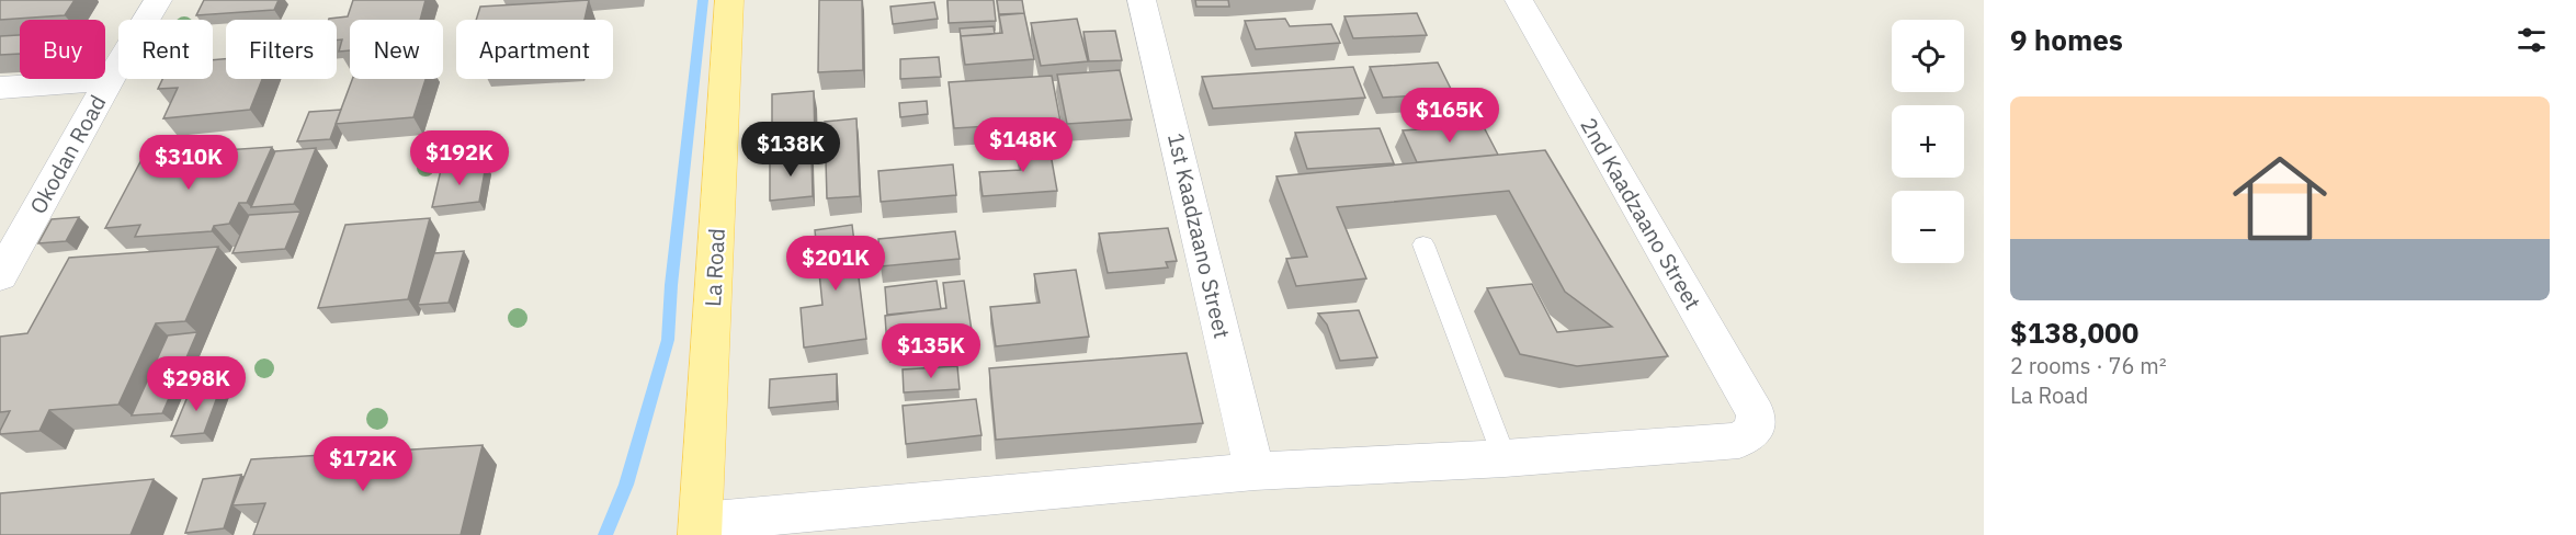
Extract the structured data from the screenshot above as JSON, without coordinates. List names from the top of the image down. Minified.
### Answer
{"streets":{"main road":["La Road"],"street":["Okodan Road","2nd Kaadzaano Street","1st Kaadzaano Street"]},"page":{"heading":"9 homes","map_buttons":["+","−"],"chip":["Buy","Rent","Filters","New","Apartment"],"list":[{"name":"$138,000","note":"2 rooms · 76 m² · La Road"}],"price":["$165K","$148K","$138K","$192K","$310K","$201K","$135K","$298K","$172K"]}}
